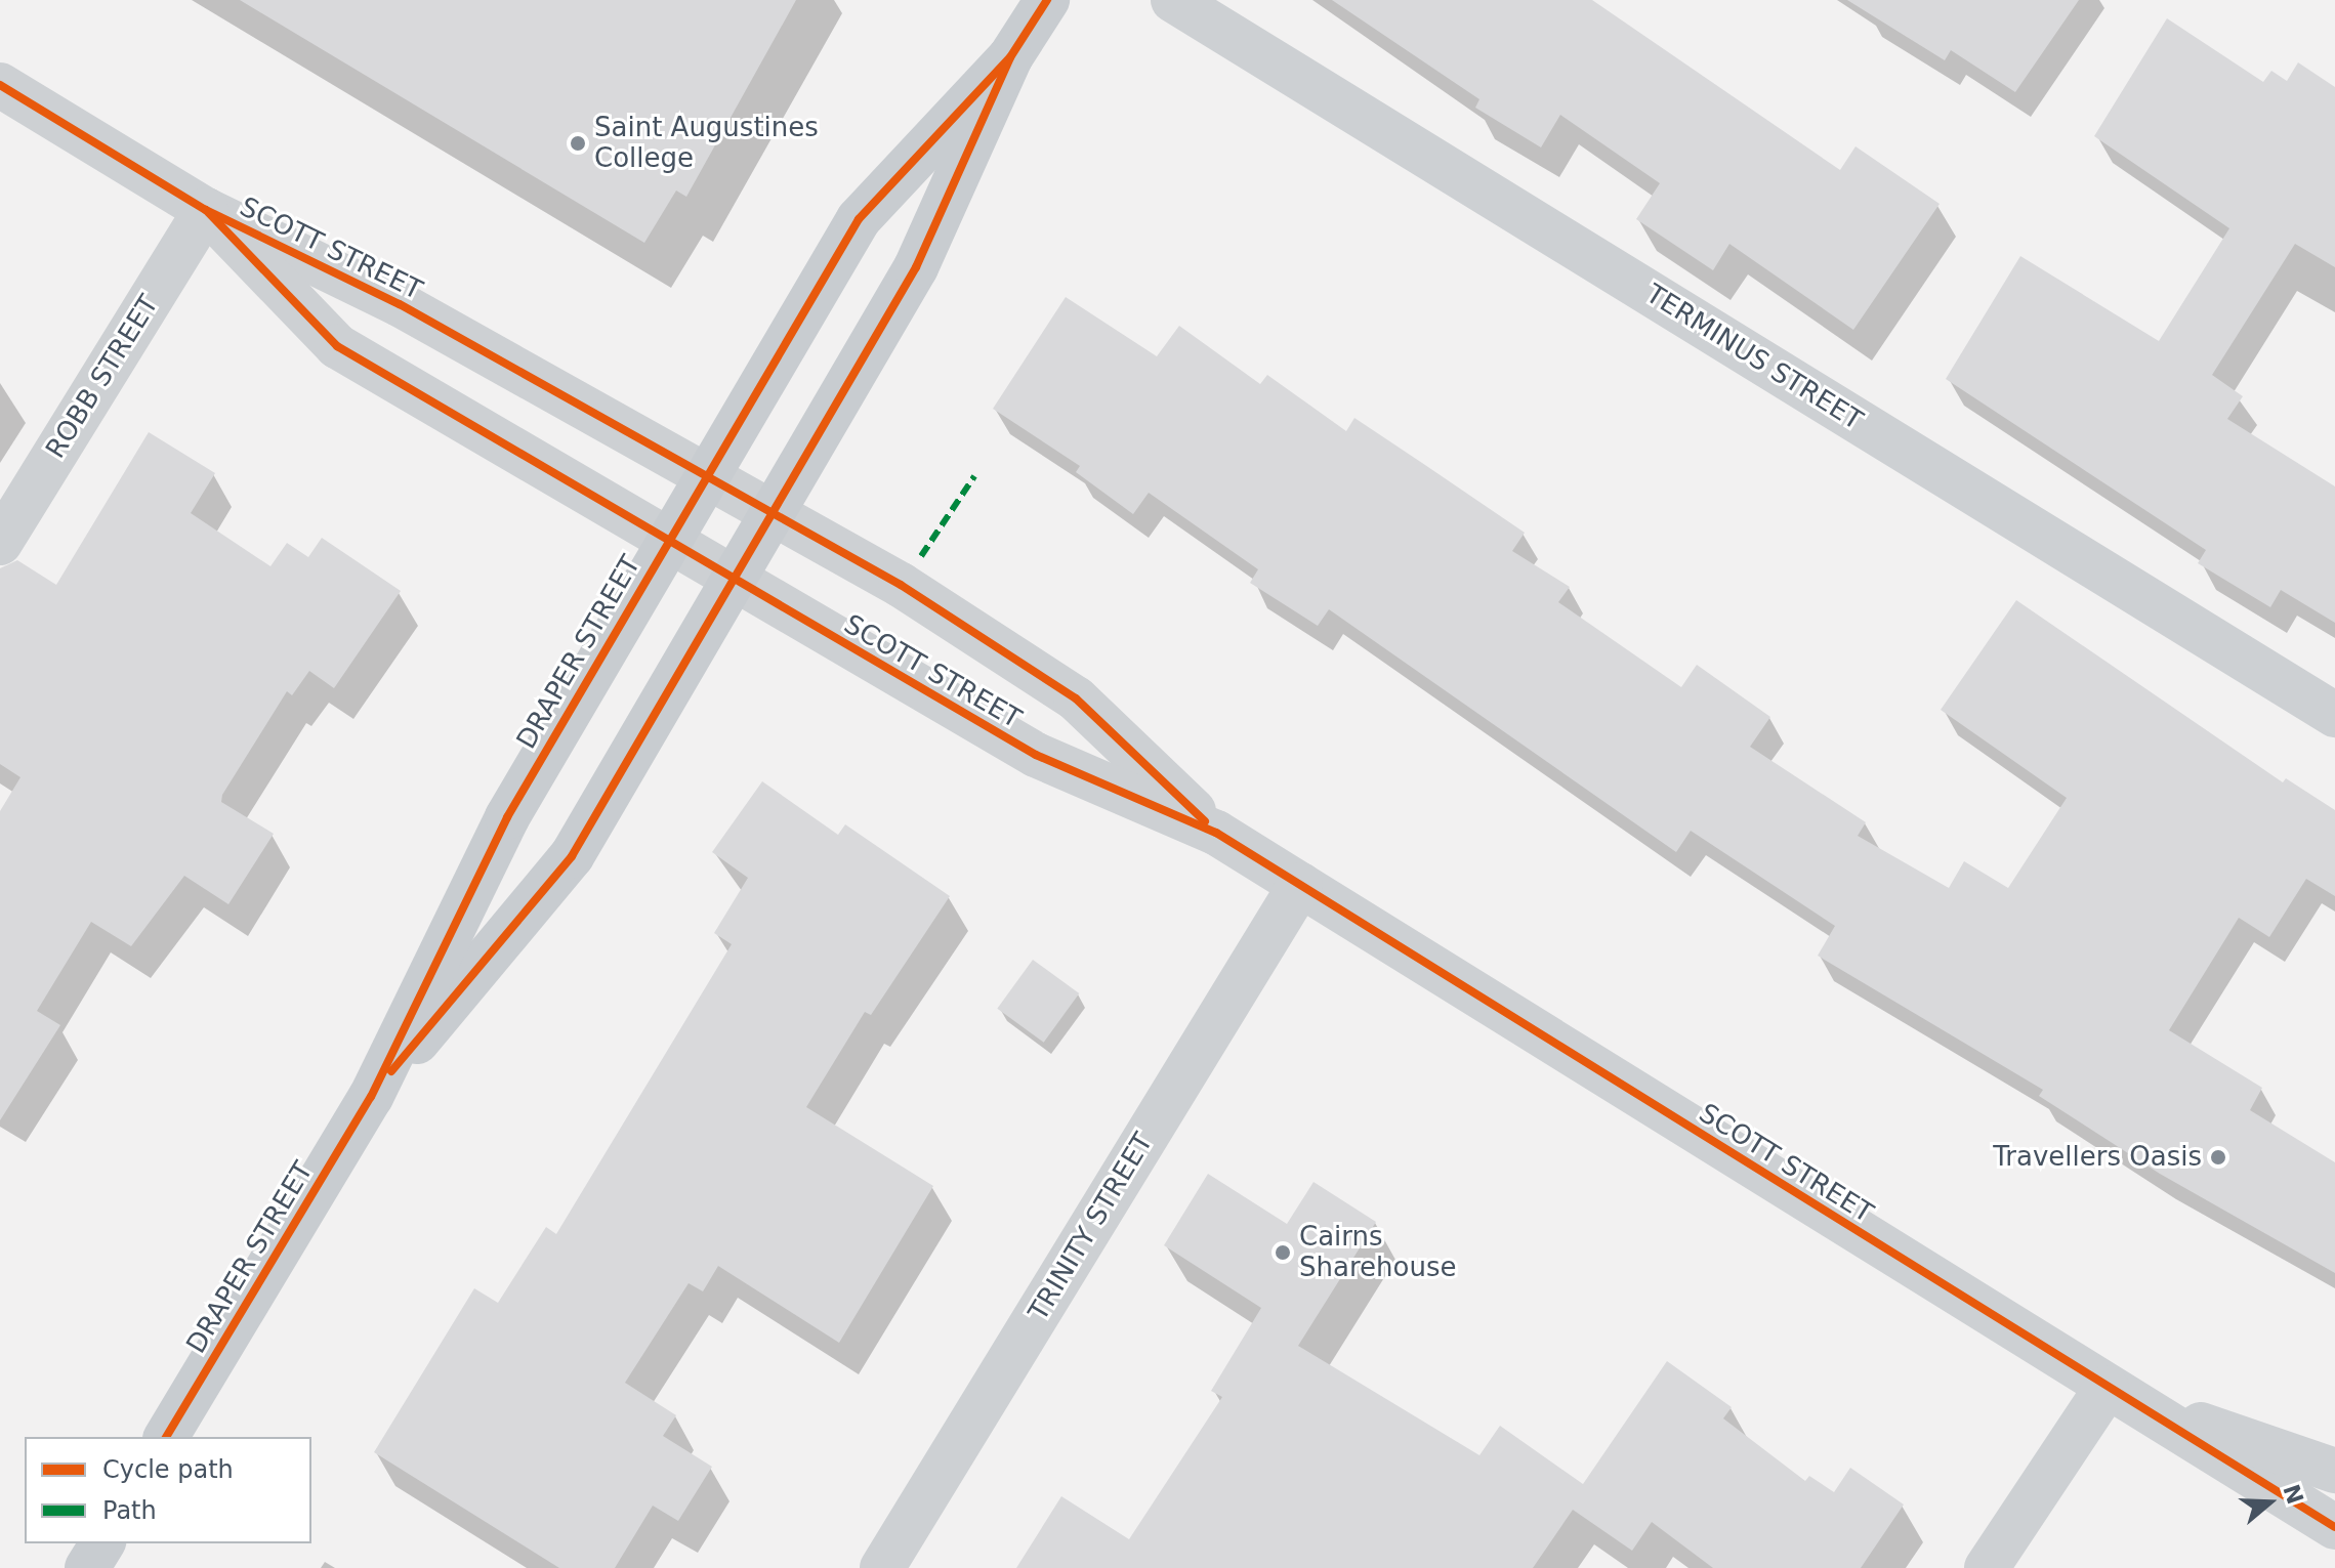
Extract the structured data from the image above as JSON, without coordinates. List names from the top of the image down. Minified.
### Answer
{"streets":{"main road":["DRAPER STREET"],"street":["SCOTT STREET","TERMINUS STREET","ROBB STREET","TRINITY STREET"]},"crossings":[["SCOTT STREET","ROBB STREET"],["SCOTT STREET","DRAPER STREET"],["SCOTT STREET","TRINITY STREET"]],"places":["Saint Augustines College","Travellers Oasis","Cairns Sharehouse"],"legend":["Cycle path","Path"],"north":"right"}
